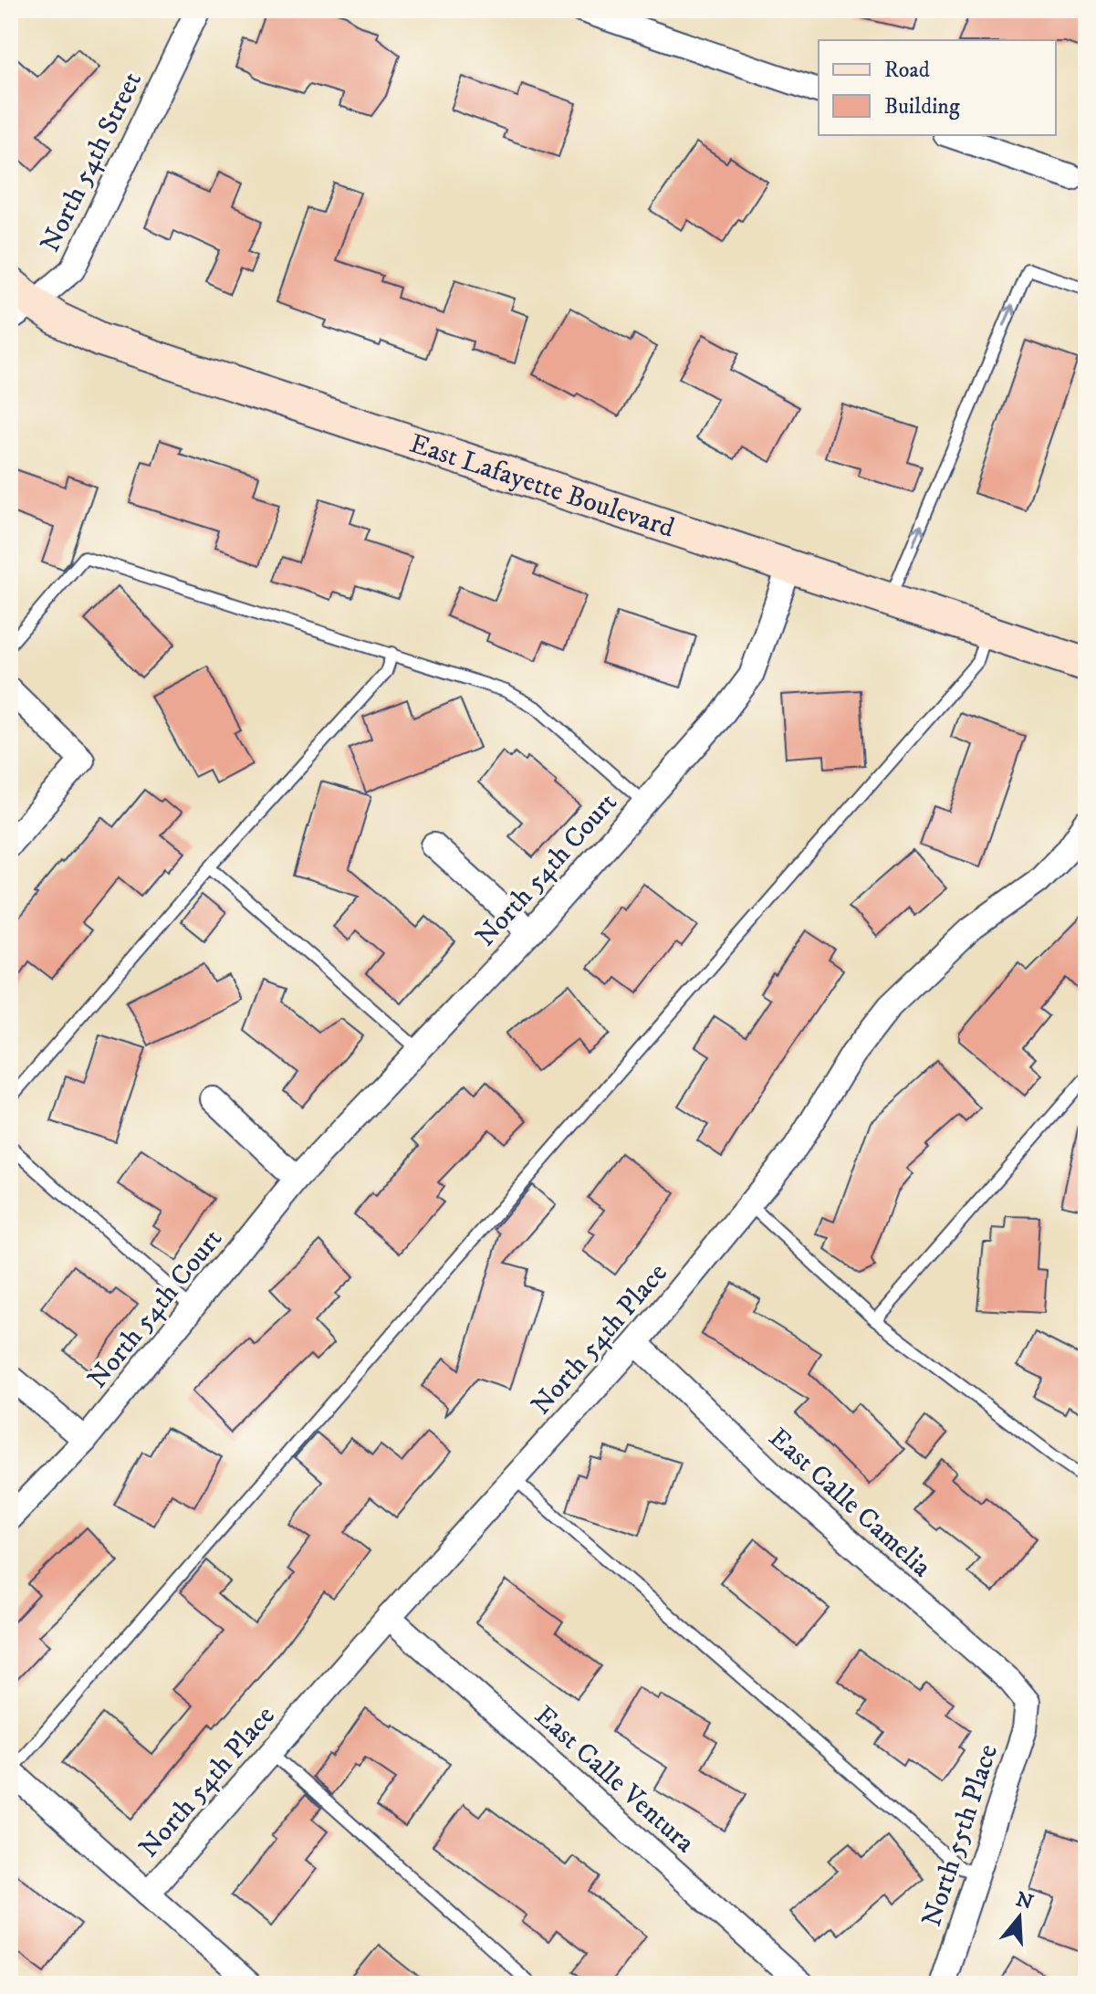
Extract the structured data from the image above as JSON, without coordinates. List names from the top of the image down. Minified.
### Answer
{"streets":{"street":["North 54th Street","East Lafayette Boulevard","North 54th Court","North 54th Place","East Calle Camelia","East Calle Ventura","North 55th Place"]},"crossings":[["North 54th Street","East Lafayette Boulevard"],["East Lafayette Boulevard","North 54th Court"],["North 54th Place","East Calle Camelia"],["North 54th Place","East Calle Ventura"],["East Calle Camelia","North 55th Place"]],"legend":["Road","Building"],"north":"top"}
